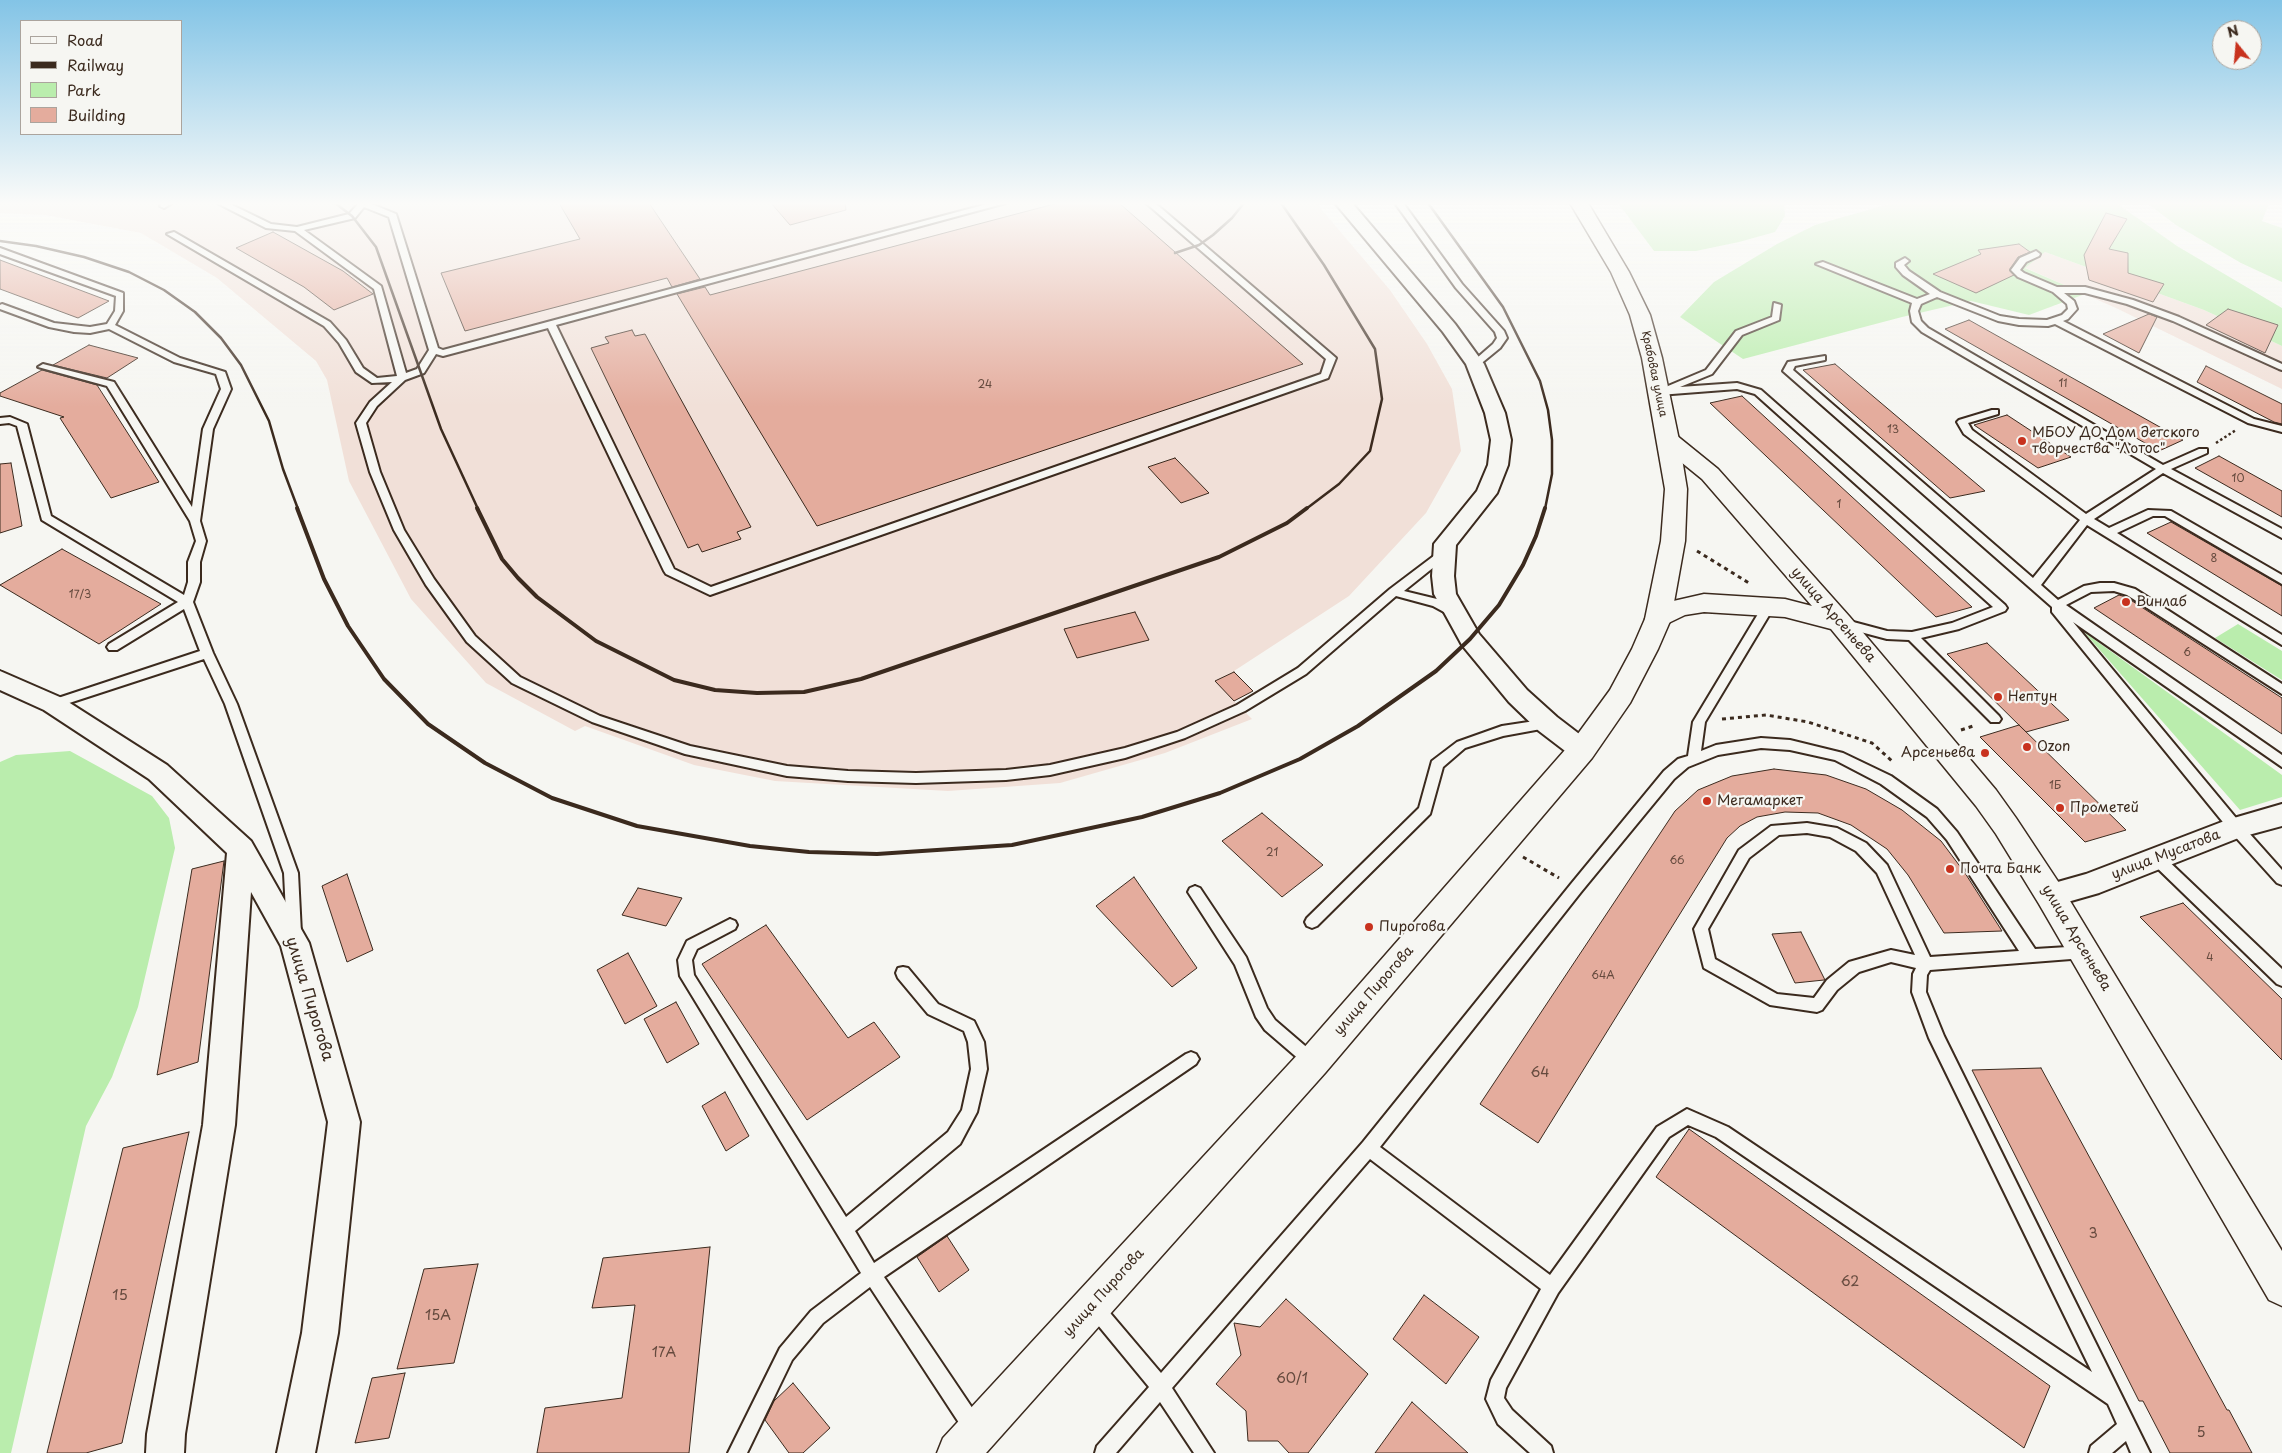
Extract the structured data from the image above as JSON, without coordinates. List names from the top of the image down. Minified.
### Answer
{"streets":{"main road":["Крабовая улица","улица Арсеньева","улица Пирогова"],"street":["улица Мусатова"]},"crossings":[["Крабовая улица","улица Арсеньева"],["Крабовая улица","улица Пирогова"],["улица Арсеньева","улица Мусатова"],["улица Арсеньева","улица Пирогова"]],"places":["МБОУ ДО Дом детского творчества \"Лотос\"","Винлаб","Нептун","Ozon","Арсеньева","Мегамаркет","Прометей","Почта Банк","Пирогова"],"house_numbers":["11","24","13","10","1","8","17/3","6","1Б","21","66","4","64А","64","3","62","15","15А","17А","60/1","5"],"legend":["Road","Railway","Park","Building"],"north":"top"}
